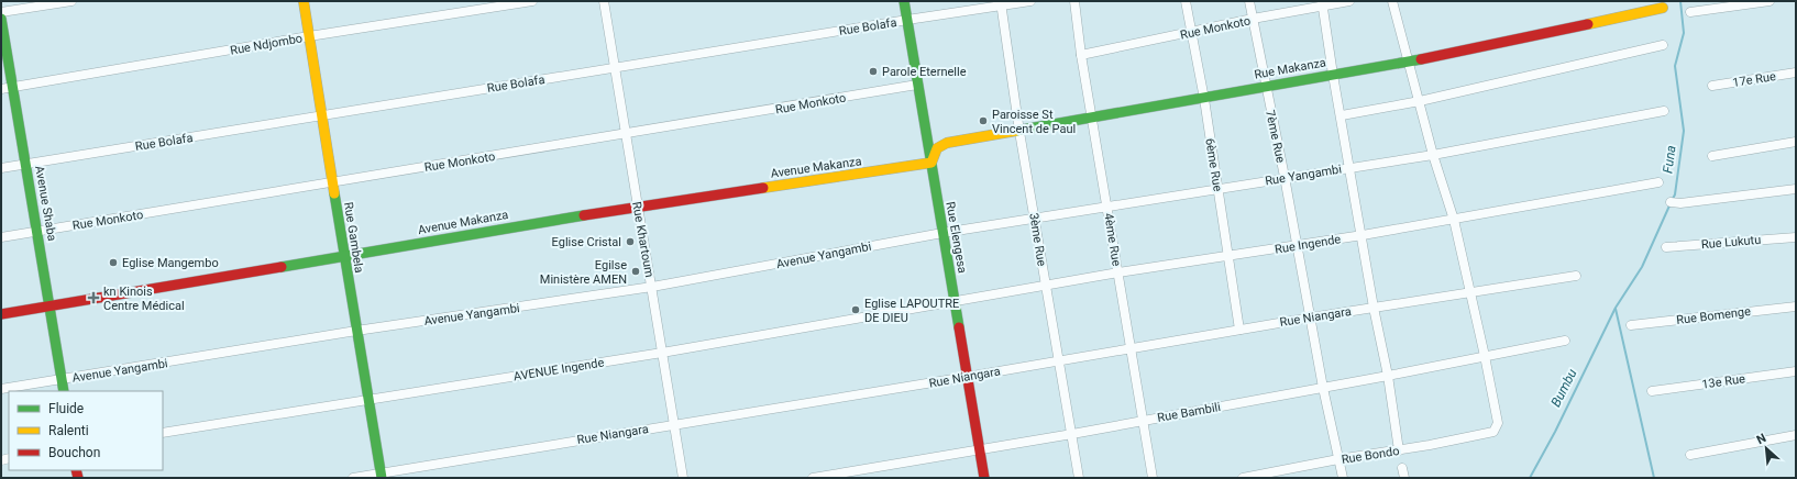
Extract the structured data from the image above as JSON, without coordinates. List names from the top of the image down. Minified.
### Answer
{"streets":{"street":["Rue Bolafa","Rue Monkoto","Rue Ndjombo","Rue Makanza","17e Rue","7ème Rue","6ème Rue","Avenue Makanza","Rue Yangambi","Avenue Shaba","Rue Gambela","Rue Elengesa","Rue Khartoum","3ème Rue","4ème Rue","Rue Lukutu","Rue Ingende","Avenue Yangambi","Rue Bomenge","Rue Niangara","AVENUE Ingende","13e Rue","Rue Bambili","Rue Bondo"]},"crossings":[["Rue Bolafa","Avenue Shaba"],["Rue Bolafa","Rue Gambela"],["Rue Bolafa","Rue Elengesa"],["Rue Bolafa","Rue Khartoum"],["Rue Bolafa","3ème Rue"],["Rue Monkoto","7ème Rue"],["Rue Monkoto","6ème Rue"],["Rue Monkoto","Avenue Shaba"],["Rue Monkoto","Rue Gambela"],["Rue Monkoto","Rue Elengesa"],["Rue Monkoto","Rue Khartoum"],["Rue Monkoto","4ème Rue"],["Rue Ndjombo","Avenue Shaba"],["Rue Ndjombo","Rue Gambela"],["Rue Makanza","7ème Rue"],["Rue Makanza","6ème Rue"],["Rue Makanza","Avenue Makanza"],["Rue Makanza","Rue Elengesa"],["Rue Makanza","3ème Rue"],["Rue Makanza","4ème Rue"],["7ème Rue","Rue Yangambi"],["7ème Rue","Rue Ingende"],["7ème Rue","Rue Niangara"],["7ème Rue","Rue Bambili"],["7ème Rue","Rue Bondo"],["6ème Rue","Rue Yangambi"],["6ème Rue","Rue Ingende"],["6ème Rue","Rue Niangara"],["Avenue Makanza","Avenue Shaba"],["Avenue Makanza","Rue Gambela"],["Avenue Makanza","Rue Elengesa"],["Avenue Makanza","Rue Khartoum"],["Rue Yangambi","Rue Elengesa"],["Rue Yangambi","3ème Rue"],["Rue Yangambi","4ème Rue"],["Rue Yangambi","Avenue Yangambi"],["Avenue Shaba","Avenue Yangambi"],["Rue Gambela","Avenue Yangambi"],["Rue Gambela","Rue Niangara"],["Rue Gambela","AVENUE Ingende"],["Rue Elengesa","Rue Ingende"],["Rue Elengesa","Avenue Yangambi"],["Rue Elengesa","Rue Niangara"],["Rue Elengesa","AVENUE Ingende"],["Rue Elengesa","Rue Bambili"],["Rue Khartoum","Avenue Yangambi"],["Rue Khartoum","Rue Niangara"],["Rue Khartoum","AVENUE Ingende"],["3ème Rue","Rue Ingende"],["3ème Rue","Rue Niangara"],["3ème Rue","Rue Bambili"],["4ème Rue","Rue Ingende"],["4ème Rue","Rue Niangara"],["4ème Rue","Rue Bambili"],["Rue Ingende","AVENUE Ingende"],["Rue Bambili","Rue Bondo"]],"water":["Funa","Bumbu"],"places":{"other":["Parole Eternelle","Paroisse St Vincent de Paul","Eglise Cristal","Eglise Mangembo","Egilse Ministère AMEN","Eglise LAPOUTRE DE DIEU"],"health":["kn Kinois Centre Médical"]},"legend":["Fluide","Ralenti","Bouchon"],"north":"top left"}
